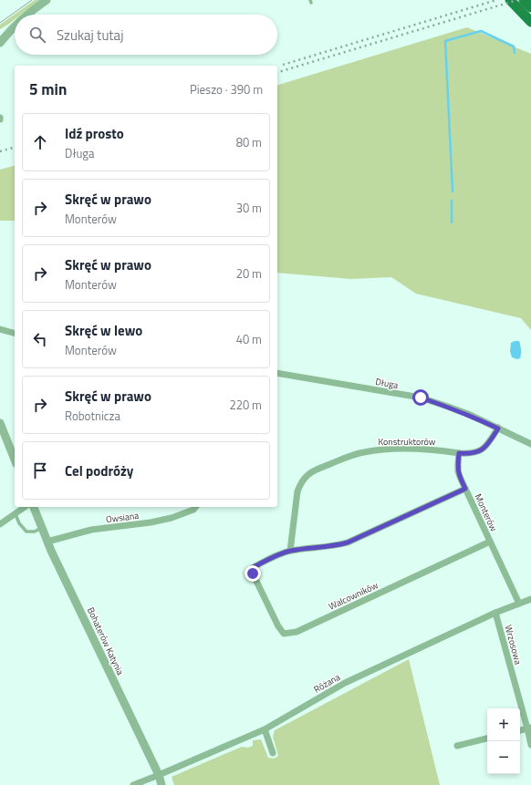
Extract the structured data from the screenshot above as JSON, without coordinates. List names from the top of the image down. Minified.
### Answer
{"streets":{"street":["Długa","Konstruktorów","Monterów","Owsiana","Walcowników","Bohaterów Katynia","Wrzosowa","Różana"]},"crossings":[["Konstruktorów","Monterów"],["Konstruktorów","Walcowników"],["Monterów","Walcowników"],["Monterów","Różana"],["Owsiana","Bohaterów Katynia"],["Bohaterów Katynia","Różana"],["Wrzosowa","Różana"]],"page":{"search":"Szukaj tutaj","heading":["5 min","Pieszo · 390 m"],"list":[["Idź prosto","Długa","80 m"],["Skręć w prawo","Monterów","30 m"],["Skręć w prawo","Monterów","20 m"],["Skręć w lewo","Monterów","40 m"],["Skręć w prawo","Robotnicza","220 m"],"Cel podróży"],"map_buttons":["+","−"]}}
